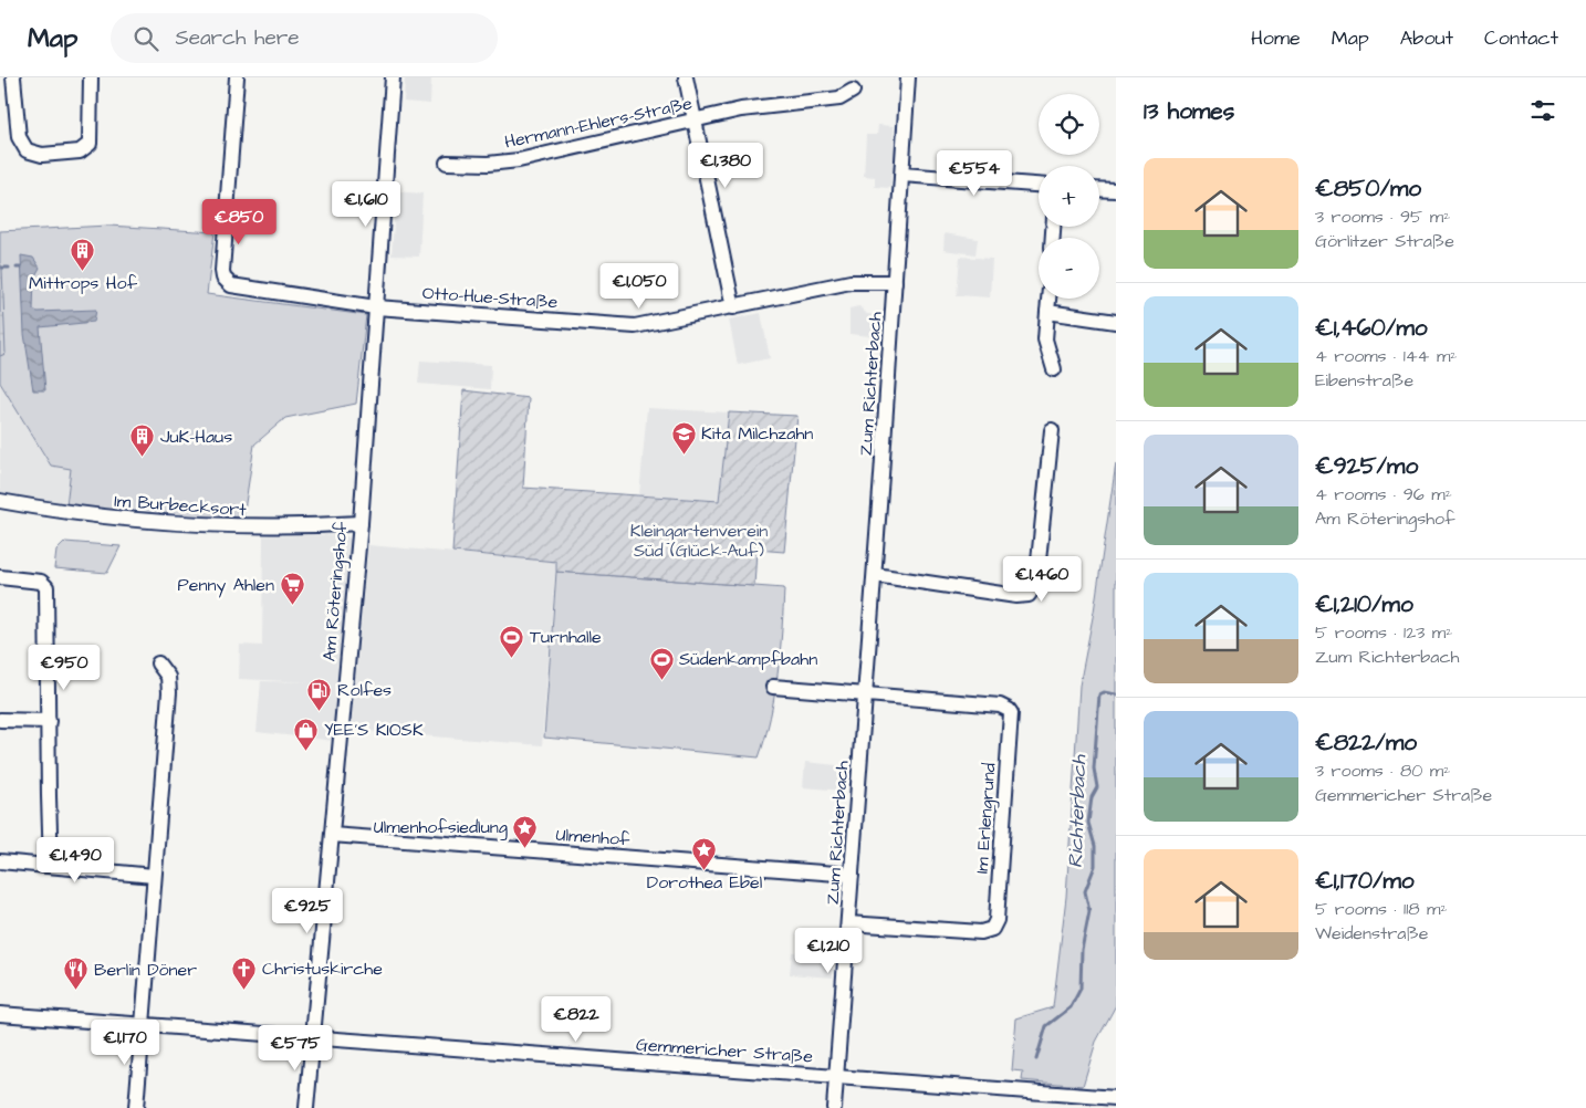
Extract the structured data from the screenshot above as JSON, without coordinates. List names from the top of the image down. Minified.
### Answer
{"streets":{"street":["Hermann-Ehlers-Straße","Otto-Hue-Straße","Zum Richterbach","Im Burbecksort","Am Röteringshof","Im Erlengrund","Ulmenhof","Gemmericher Straße"]},"crossings":[["Otto-Hue-Straße","Zum Richterbach"],["Otto-Hue-Straße","Am Röteringshof"],["Zum Richterbach","Im Erlengrund"],["Zum Richterbach","Ulmenhof"],["Zum Richterbach","Gemmericher Straße"],["Im Burbecksort","Am Röteringshof"],["Am Röteringshof","Ulmenhof"],["Am Röteringshof","Gemmericher Straße"]],"water":["Richterbach"],"parks":["Kleingartenverein Süd (Glück-Auf)"],"places":{"building":["Mittrops Hof","JuK-Haus"],"school or university":["Kita Milchzahn"],"supermarket":["Penny Ahlen"],"sports":["Turnhalle","Südenkampfbahn"],"fuel station":["Rolfes"],"shop":["YEE'S KIOSK"],"place":["Ulmenhofsiedlung","Dorothea Ebel"],"church":["Christuskirche"],"restaurant":["Berlin Döner"]},"page":{"header":"Map","search":"Search here","nav":["Home","Map","About","Contact"],"heading":"13 homes","map_buttons":["+","−"],"price":["€1,380","€554","€1,610","€850","€1,050","€1,460","€950","€1,490","€925","€1,210","€822","€1,170","€575"],"list":[{"name":"€850/mo","note":"3 rooms · 95 m² · Görlitzer Straße"},{"name":"€1,460/mo","note":"4 rooms · 144 m² · Eibenstraße"},{"name":"€925/mo","note":"4 rooms · 96 m² · Am Röteringshof"},{"name":"€1,210/mo","note":"5 rooms · 123 m² · Zum Richterbach"},{"name":"€822/mo","note":"3 rooms · 80 m² · Gemmericher Straße"},{"name":"€1,170/mo","note":"5 rooms · 118 m² · Weidenstraße"}]}}
